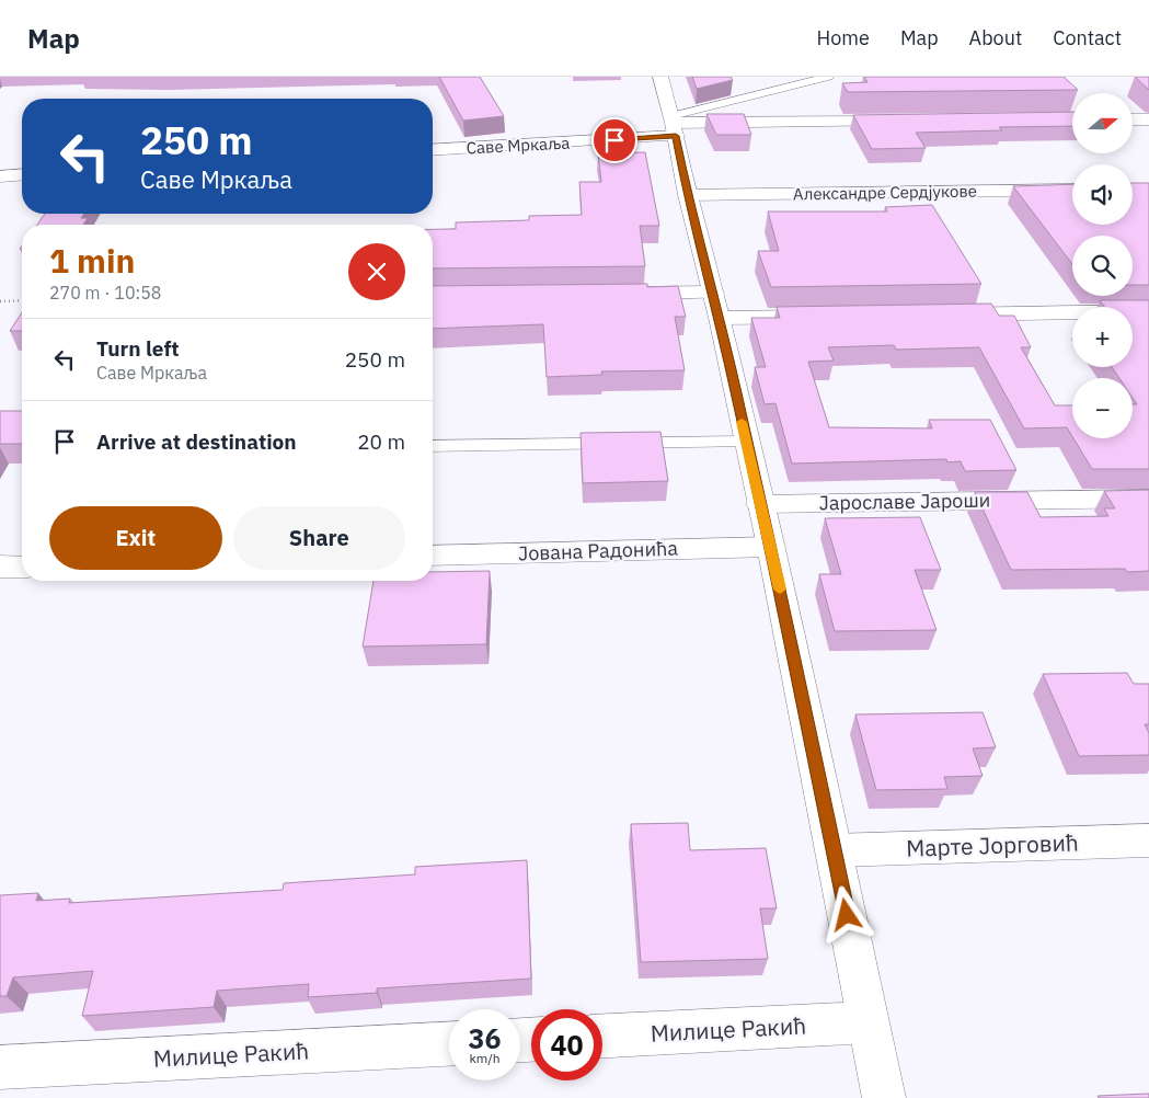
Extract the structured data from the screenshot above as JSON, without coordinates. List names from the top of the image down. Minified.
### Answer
{"streets":{"street":["Саве Мркаља","Александре Сердјукове","Јарославе Јароши","Јована Радонића","Марте Јорговић","Милице Ракић"]},"north":"right","page":{"header":"Map","nav":["Home","Map","About","Contact"],"map_buttons":["+","−"],"turn":["250 m","Саве Мркаља"],"heading":["1 min","270 m · 10:58"],"list":[{"name":"Turn left","note":"Саве Мркаља","value":"250 m"},{"name":"Arrive at destination","value":"20 m"}],"buttons":["Exit","Share"],"speed":"36 km/h","limit":"40"}}
